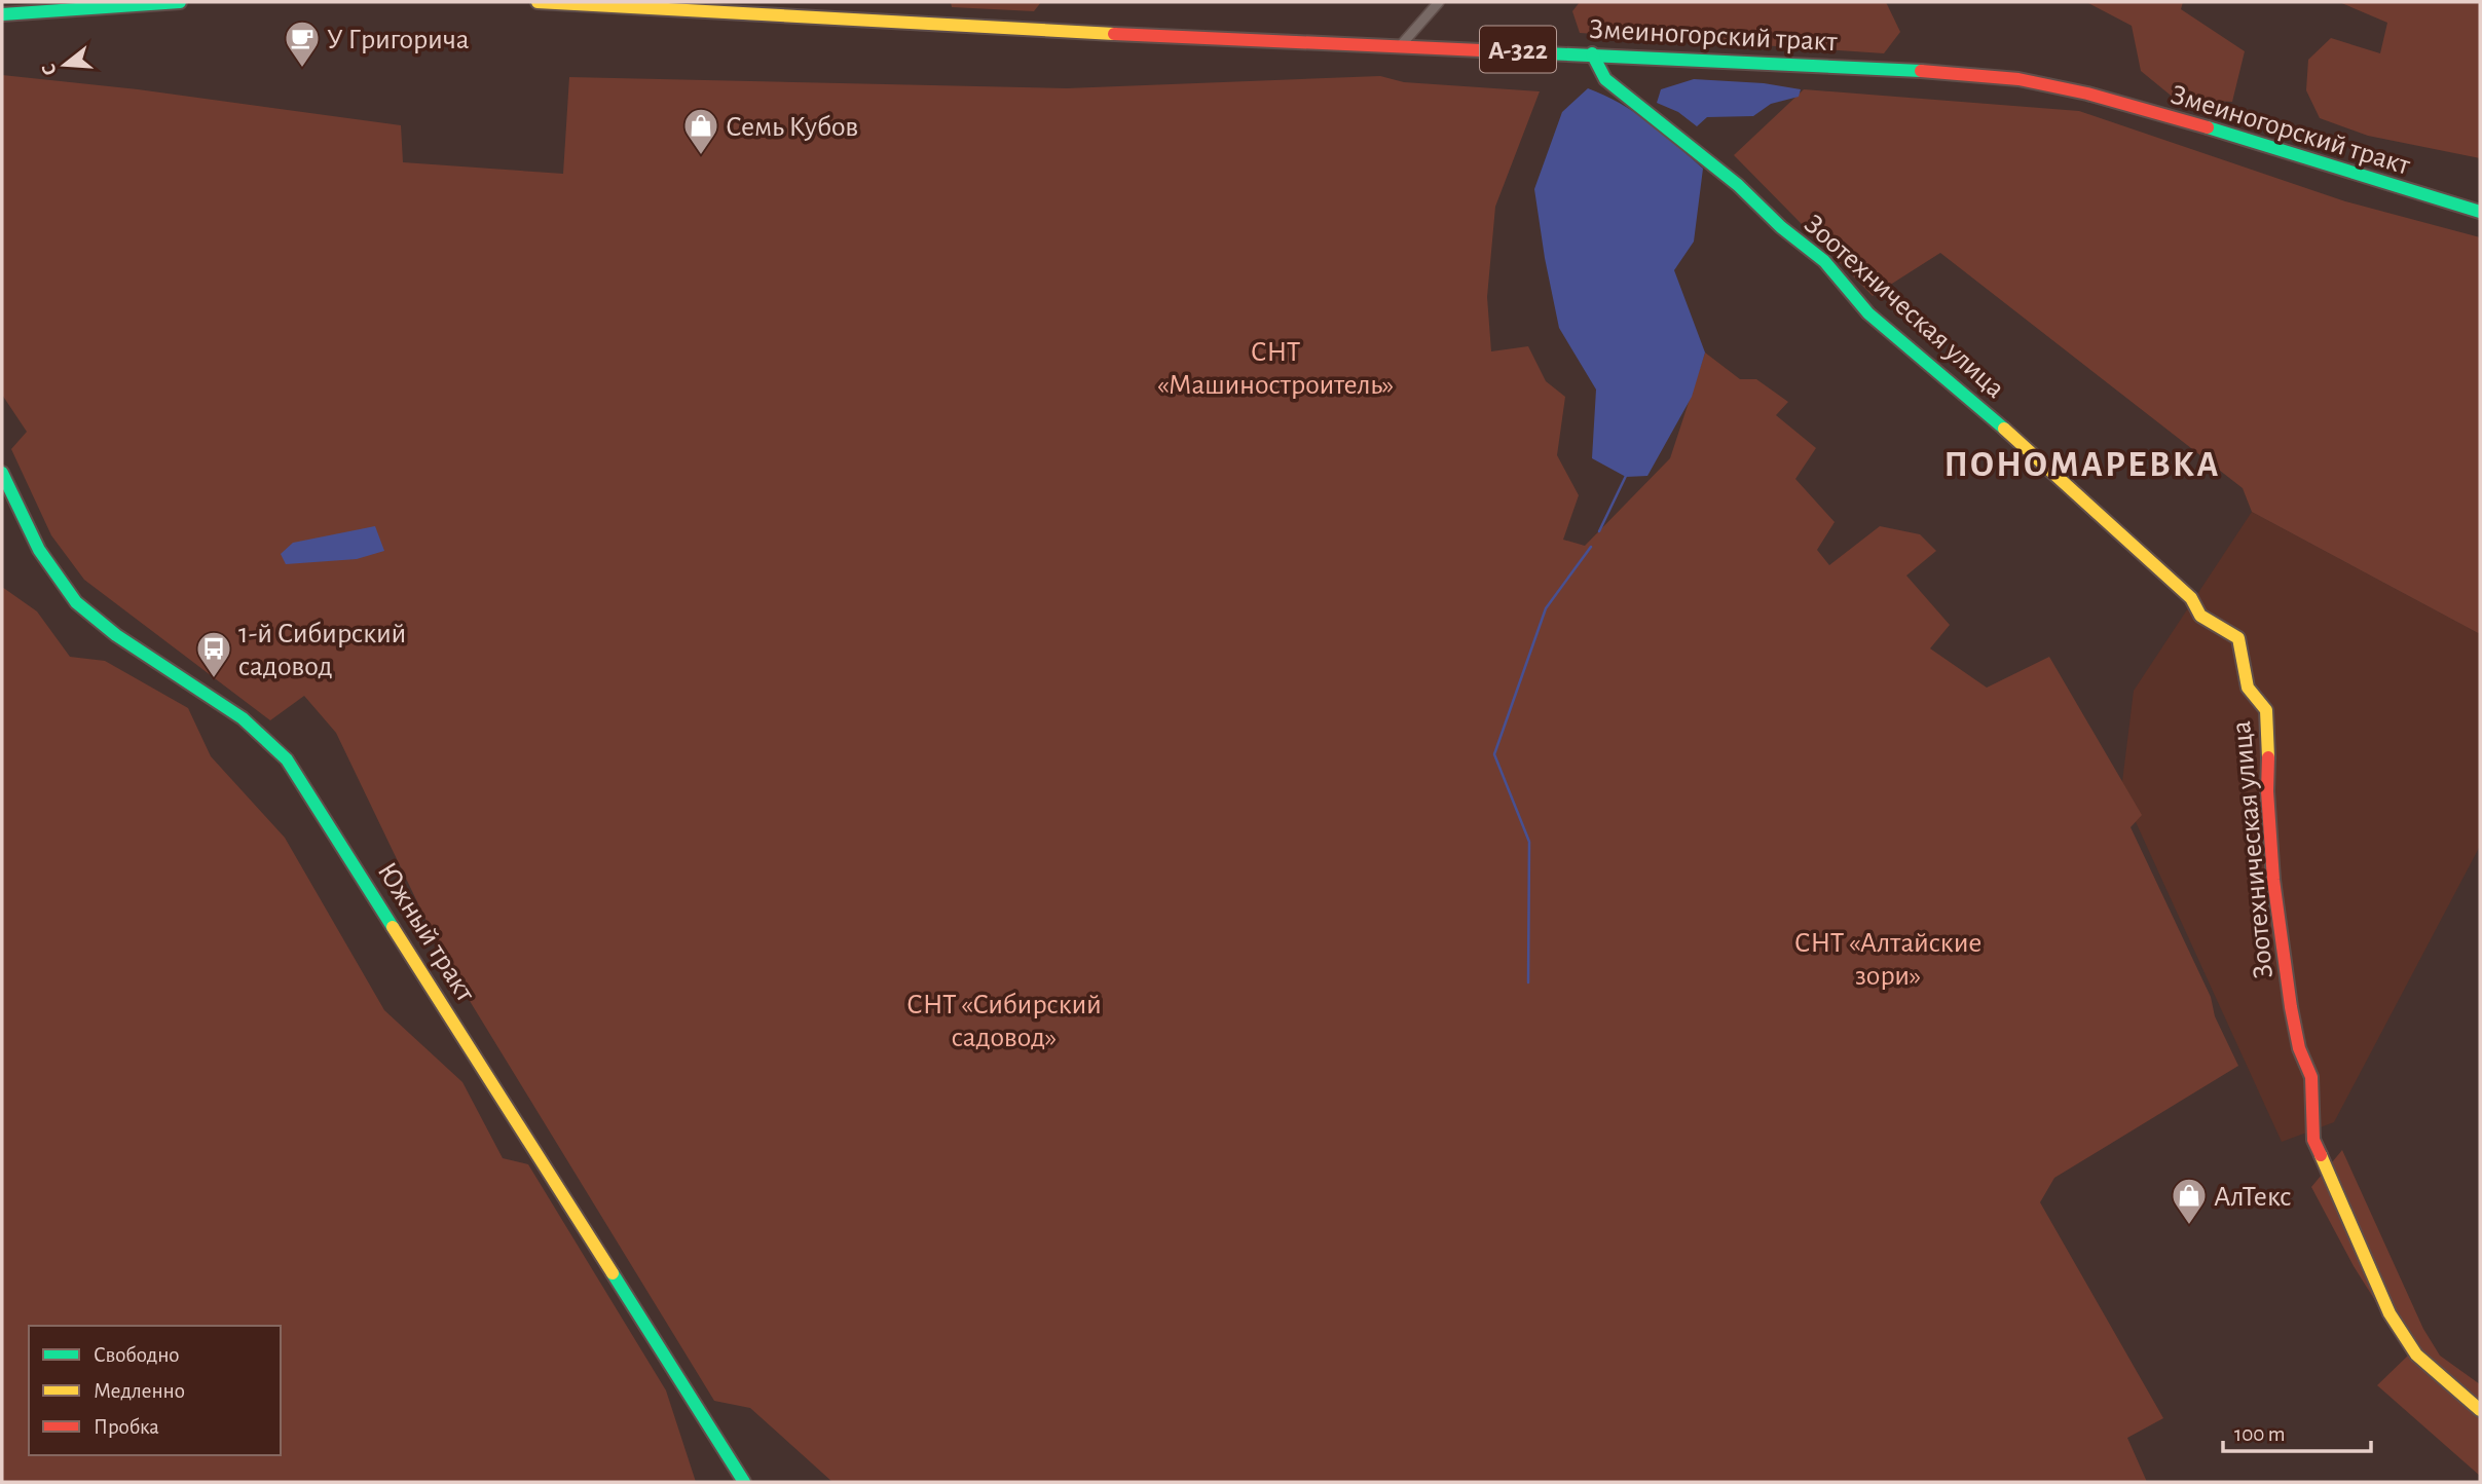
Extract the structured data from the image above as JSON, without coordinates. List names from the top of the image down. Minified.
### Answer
{"streets":{"main road":["Змеиногорский тракт","А-322","Зоотехническая улица","Южный тракт"]},"crossings":[["Змеиногорский тракт","Зоотехническая улица"]],"districts":["ПОНОМАРЕВКА"],"parks":["СНТ «Машиностроитель»","СНТ «Алтайские зори»","СНТ «Сибирский садовод»"],"places":{"cafe":["У Григорича"],"shop":["Семь Кубов","АлТекс"],"bus stop":["1-й Сибирский садовод"]},"legend":["Свободно","Медленно","Пробка"],"scale_bar":"100 m","north":"left"}
